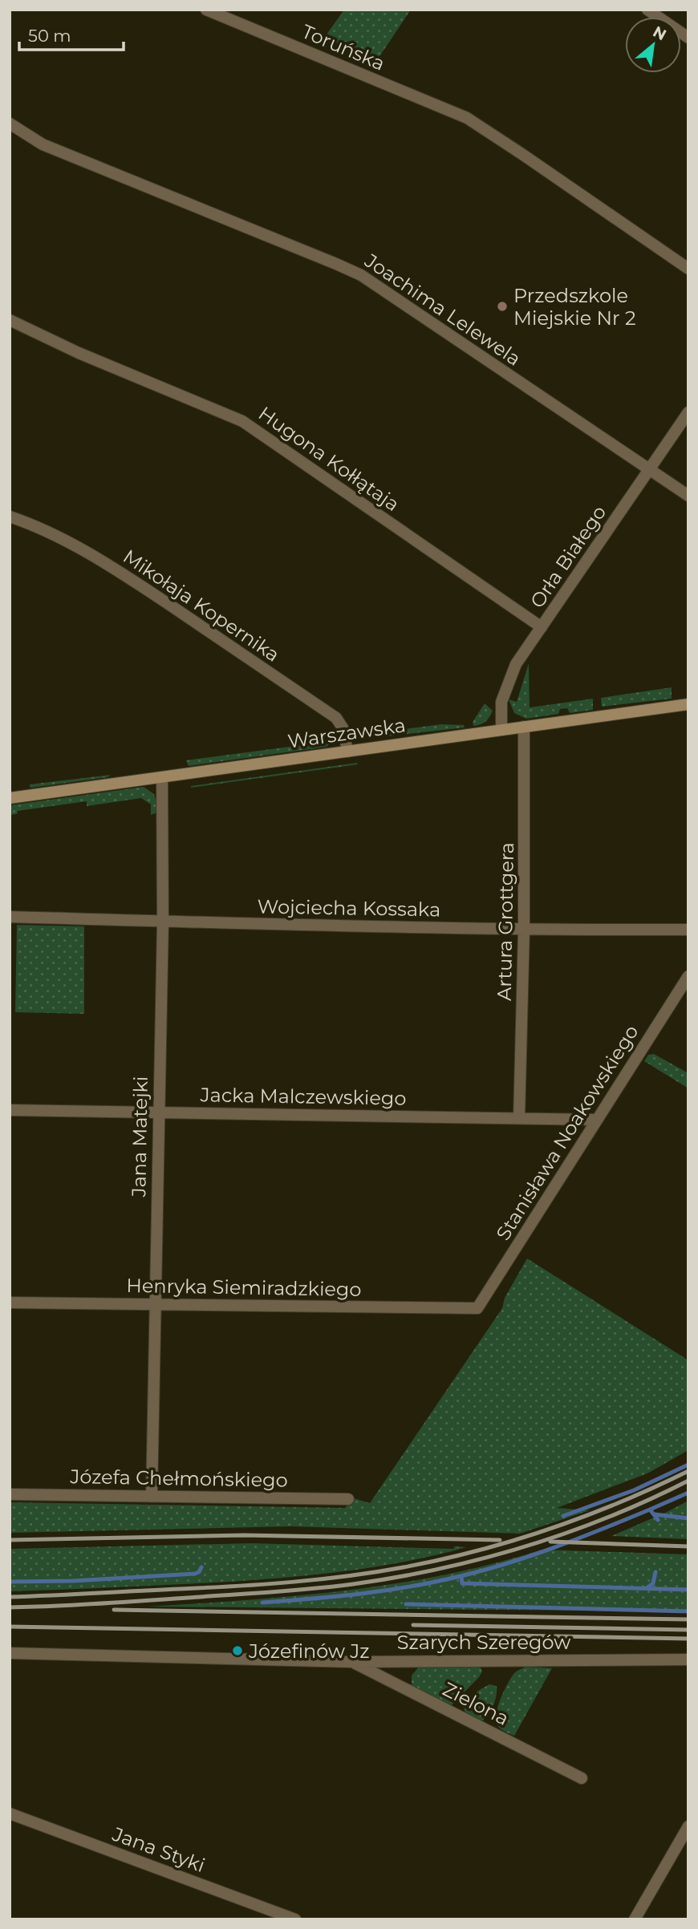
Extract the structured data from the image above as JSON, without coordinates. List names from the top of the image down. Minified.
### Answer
{"streets":{"street":["Toruńska","Joachima Lelewela","Hugona Kołłątaja","Orła Białego","Mikołaja Kopernika","Warszawska","Wojciecha Kossaka","Artura Grottgera","Jacka Malczewskiego","Stanisława Noakowskiego","Jana Matejki","Henryka Siemiradzkiego","Józefa Chełmońskiego","Szarych Szeregów","Zielona","Jana Styki"]},"crossings":[["Joachima Lelewela","Orła Białego"],["Hugona Kołłątaja","Orła Białego"],["Orła Białego","Warszawska"],["Mikołaja Kopernika","Warszawska"],["Warszawska","Artura Grottgera"],["Warszawska","Jana Matejki"],["Wojciecha Kossaka","Artura Grottgera"],["Wojciecha Kossaka","Jana Matejki"],["Artura Grottgera","Jacka Malczewskiego"],["Jacka Malczewskiego","Stanisława Noakowskiego"],["Jacka Malczewskiego","Jana Matejki"],["Stanisława Noakowskiego","Henryka Siemiradzkiego"],["Jana Matejki","Henryka Siemiradzkiego"],["Jana Matejki","Józefa Chełmońskiego"],["Szarych Szeregów","Zielona"]],"places":["Przedszkole Miejskie Nr 2","Józefinów Jz"],"scale_bar":"50 m","north":"top right"}
